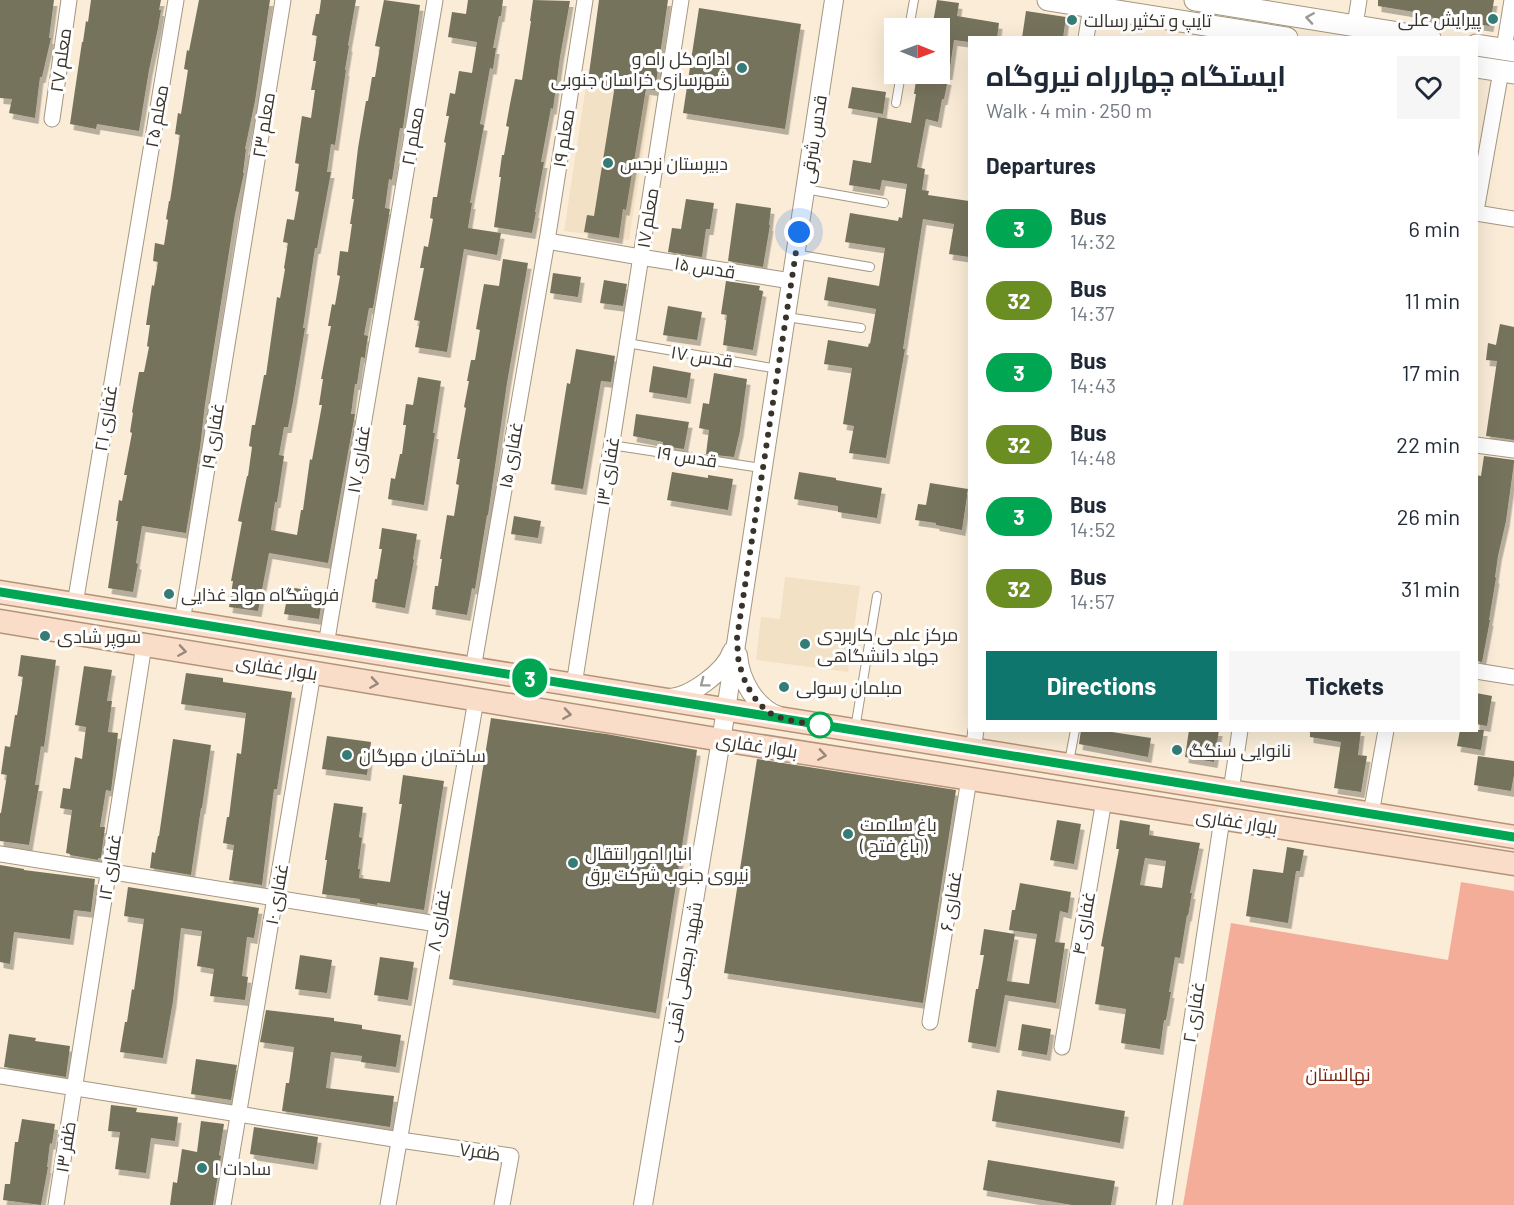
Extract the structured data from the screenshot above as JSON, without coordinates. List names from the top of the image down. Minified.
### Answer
{"streets":{"main road":["بلوار غفاری"],"street":["معلم ۲۷","معلم ۲۵","معلم ۲۳","معلم ۲۱","معلم ۱۹","قدس شرقی","معلم ۱۷","قدس ۱۵","غفاری ۲۱","غفاری ۱۹","غفاری ۱۵","غفاری ۱۷","غفاری ۱۳","غفاری ۱۲","غفاری ۱۰","غفاری ۶","غفاری ۸","غفاری ۴","شهید رجبعلی آهنی","غفاری ۲","ظفر ۱۳","ظفر۷"],"lane":["قدس ۱۷","قدس ۱۹"]},"crossings":[["معلم ۲۵","غفاری ۲۱"],["معلم ۲۳","غفاری ۱۹"],["معلم ۲۱","غفاری ۱۷"],["معلم ۱۹","قدس ۱۵"],["معلم ۱۹","غفاری ۱۵"],["قدس شرقی","قدس ۱۵"],["قدس شرقی","قدس ۱۷"],["قدس شرقی","قدس ۱۹"],["قدس شرقی","بلوار غفاری"],["قدس شرقی","شهید رجبعلی آهنی"],["معلم ۱۷","قدس ۱۵"],["معلم ۱۷","غفاری ۱۳"],["قدس ۱۵","غفاری ۱۵"],["قدس ۱۵","غفاری ۱۳"],["قدس ۱۷","غفاری ۱۳"],["غفاری ۲۱","بلوار غفاری"],["غفاری ۱۹","بلوار غفاری"],["غفاری ۱۵","بلوار غفاری"],["قدس ۱۹","غفاری ۱۳"],["غفاری ۱۷","بلوار غفاری"],["غفاری ۱۳","بلوار غفاری"],["بلوار غفاری","غفاری ۱۲"],["بلوار غفاری","غفاری ۱۰"],["بلوار غفاری","غفاری ۶"],["بلوار غفاری","غفاری ۸"],["بلوار غفاری","غفاری ۴"],["بلوار غفاری","شهید رجبعلی آهنی"],["بلوار غفاری","غفاری ۲"],["غفاری ۱۲","ظفر ۱۳"],["غفاری ۸","ظفر۷"]],"parks":["نهالستان"],"places":["پیرایش علی","تایپ و تکثیر رسالت","اداره کل راه و شهرسازی خراسان جنوبی","دبیرستان نرجس","فروشگاه مواد غذایی","سوپر شادی","مرکز علمی کاربردی جهاد دانشگاهی","مبلمان رسولی","نانوایی سنگگ","ساختمان مهرگان","باغ سلامت ( باغ فتح )","انبار امور انتقال نیروی جنوب شرکت برق","سادات ۱"],"lines":["bus line 3"],"north":"right","page":{"on_map":"3","heading":[["ایستگاه چهارراه نیروگاه","Walk · 4 min · 250 m"],"Departures"],"list":[{"mark":"3","name":"Bus","note":"14:32","value":"6 min"},{"mark":"32","name":"Bus","note":"14:37","value":"11 min"},{"mark":"3","name":"Bus","note":"14:43","value":"17 min"},{"mark":"32","name":"Bus","note":"14:48","value":"22 min"},{"mark":"3","name":"Bus","note":"14:52","value":"26 min"},{"mark":"32","name":"Bus","note":"14:57","value":"31 min"}],"buttons":["Directions","Tickets"]}}
